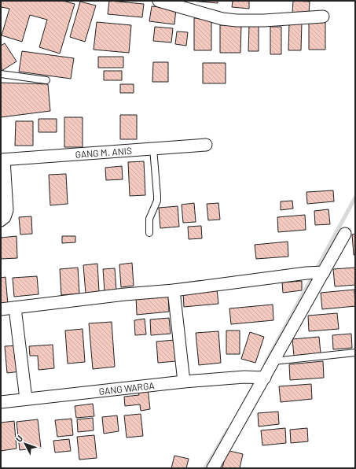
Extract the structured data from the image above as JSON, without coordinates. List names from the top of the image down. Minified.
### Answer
{"streets":{"street":["GANG M. ANIS","GANG WARGA"]},"north":"top left"}
